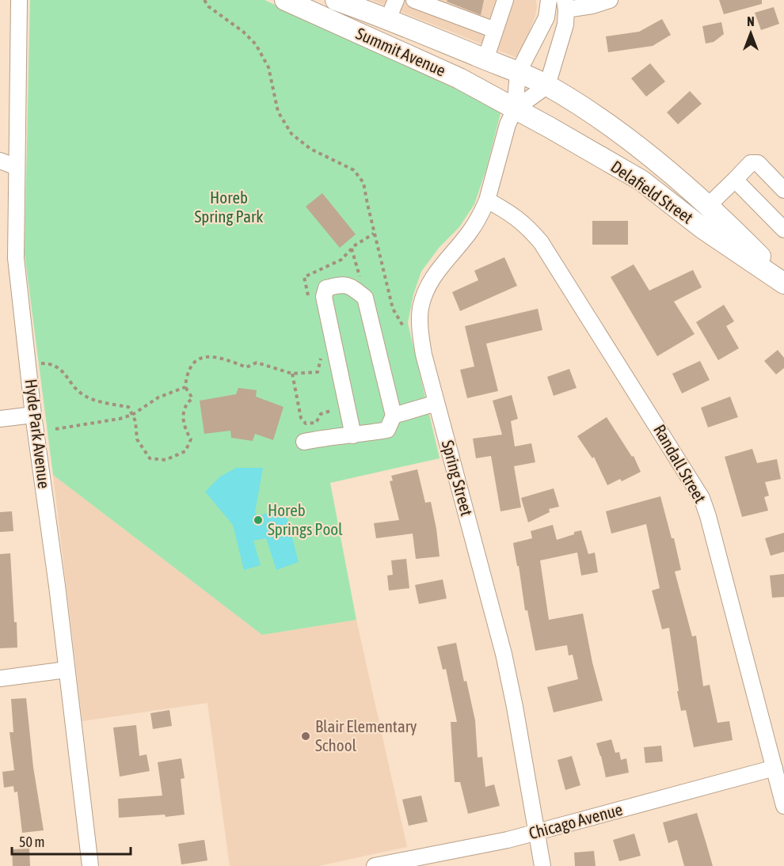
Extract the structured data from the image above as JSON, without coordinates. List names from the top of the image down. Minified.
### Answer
{"streets":{"main road":["Summit Avenue","Delafield Street"],"street":["Hyde Park Avenue","Randall Street","Spring Street","Chicago Avenue"]},"crossings":[["Summit Avenue","Delafield Street"],["Summit Avenue","Spring Street"],["Delafield Street","Spring Street"],["Randall Street","Spring Street"],["Randall Street","Chicago Avenue"],["Spring Street","Chicago Avenue"]],"parks":["Horeb Spring Park"],"places":["Horeb Springs Pool","Blair Elementary School"],"scale_bar":"50 m","north":"top"}
